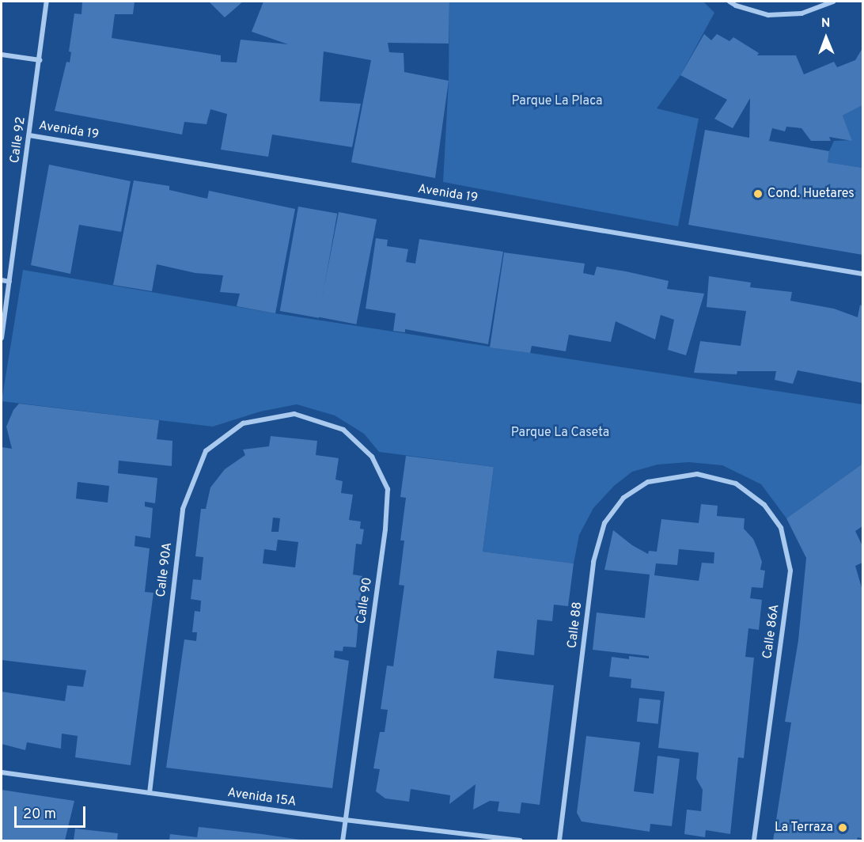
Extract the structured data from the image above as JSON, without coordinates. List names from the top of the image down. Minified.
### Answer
{"streets":{"street":["Avenida 19","Calle 92","Calle 90A","Calle 90","Calle 88","Calle 86A","Avenida 15A"]},"crossings":[["Avenida 19","Calle 92"],["Calle 90A","Calle 90"],["Calle 90A","Avenida 15A"],["Calle 90","Avenida 15A"],["Calle 88","Calle 86A"]],"parks":["Parque La Placa","Parque La Caseta"],"places":["Cond. Huetares","La Terraza"],"scale_bar":"20 m","north":"top"}
